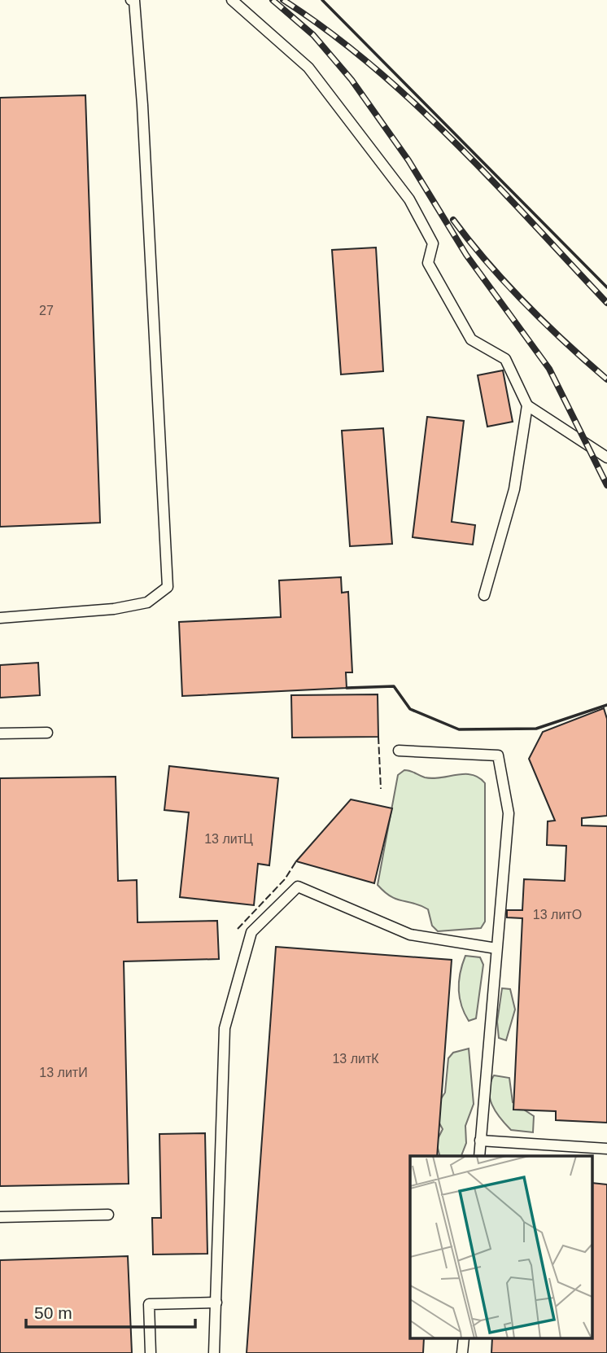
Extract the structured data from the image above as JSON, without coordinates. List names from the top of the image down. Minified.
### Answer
{"house_numbers":["27","13 литЦ","13 литО","13 литК","13 литИ"],"scale_bar":"50 m"}
